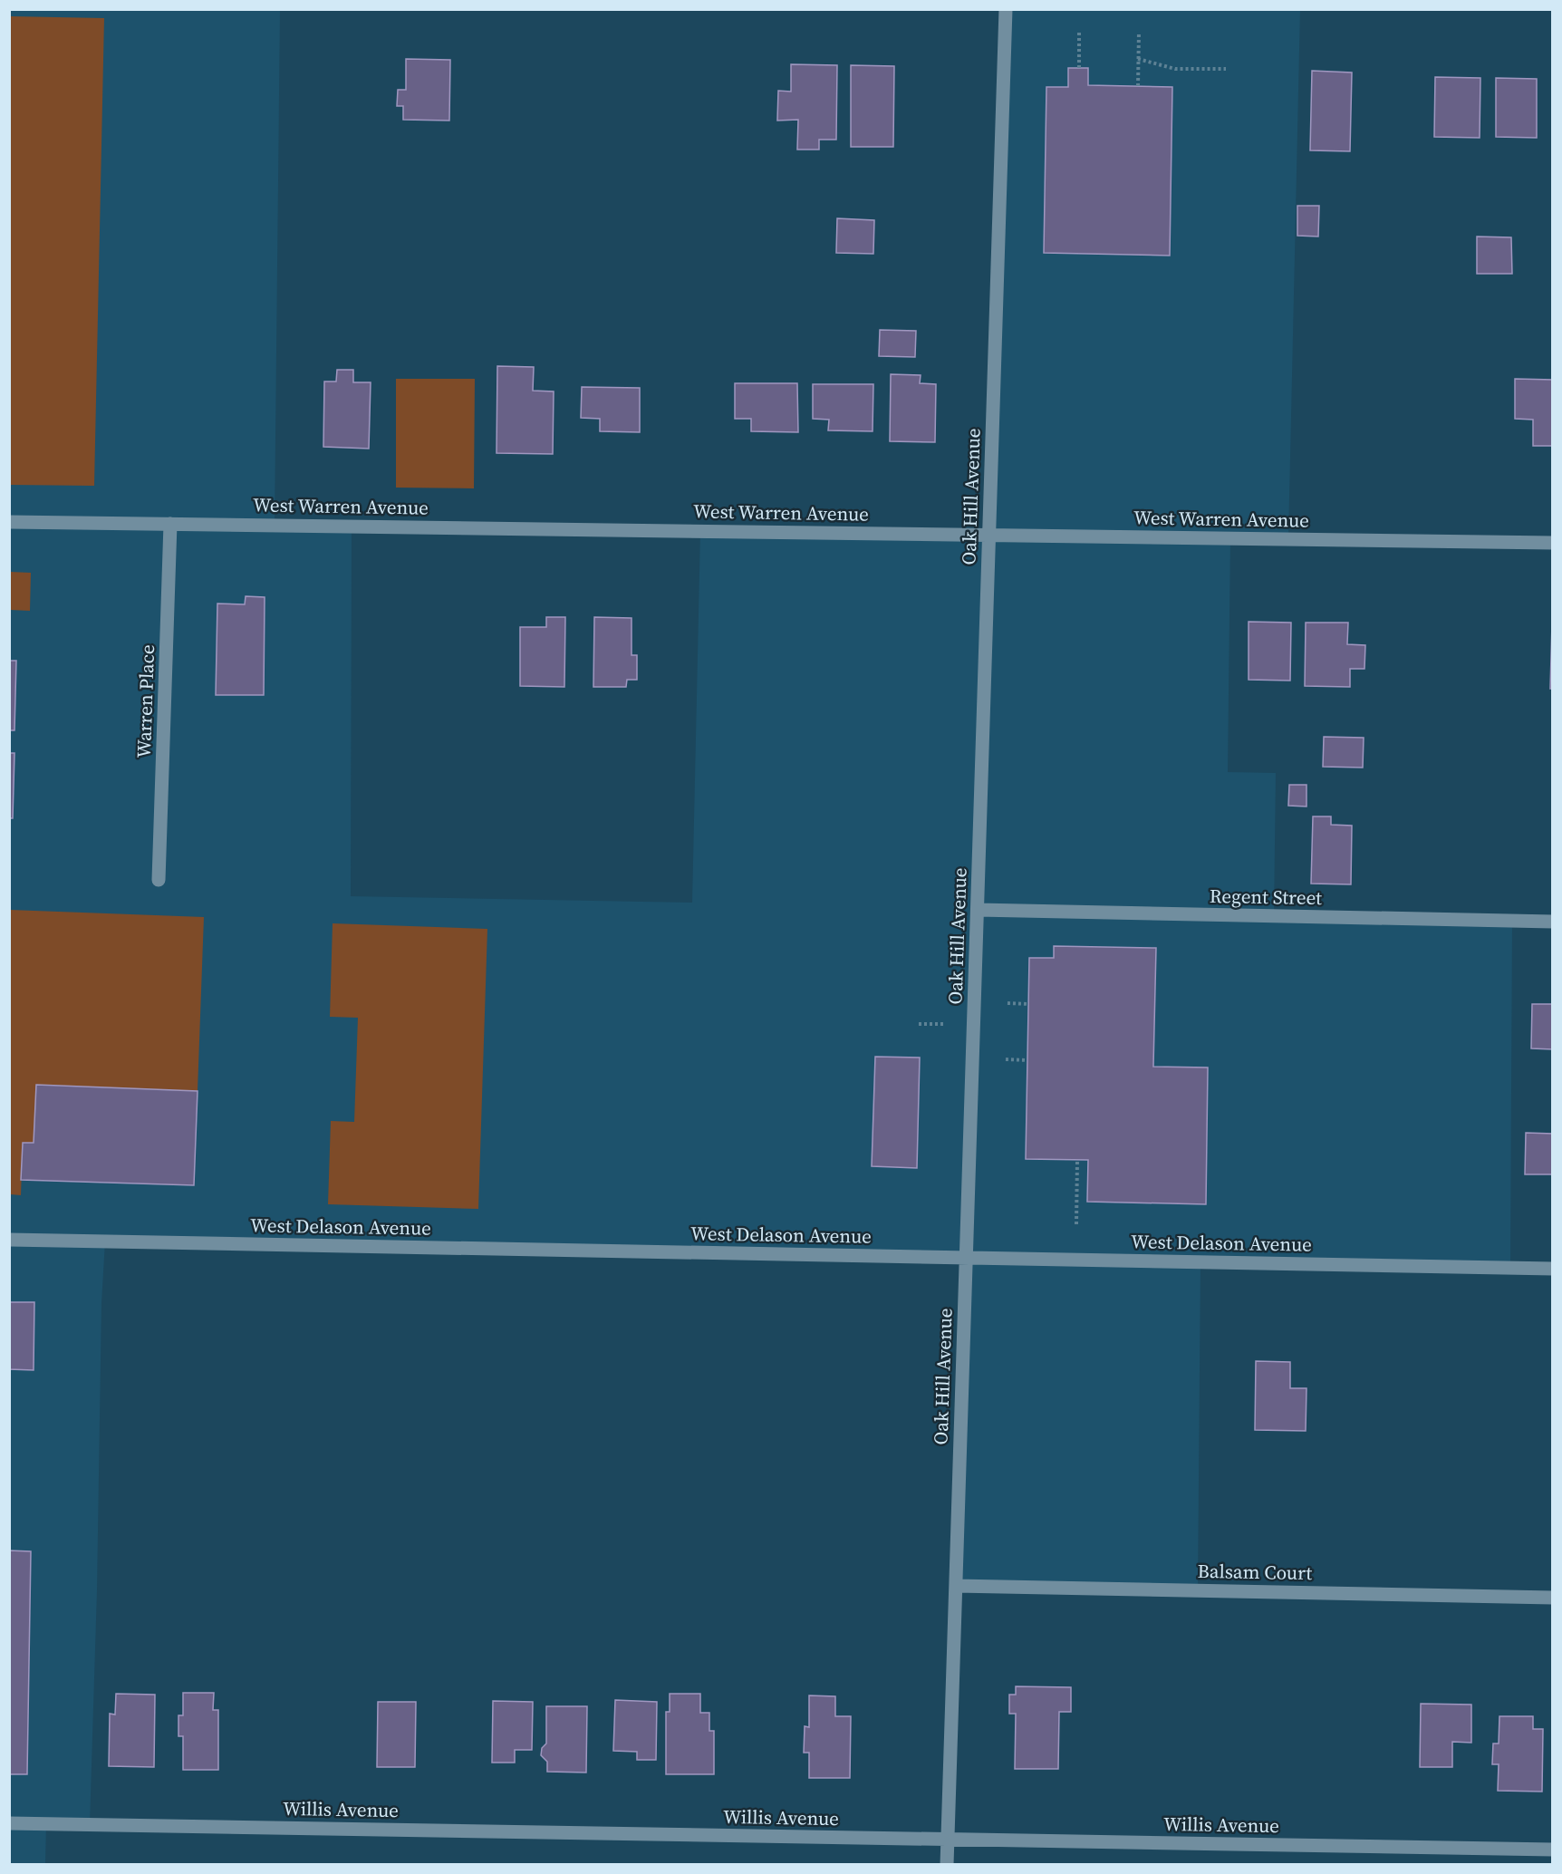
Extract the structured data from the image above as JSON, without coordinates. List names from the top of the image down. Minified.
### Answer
{"streets":{"street":["Oak Hill Avenue","West Warren Avenue","Warren Place","Regent Street","West Delason Avenue","Balsam Court","Willis Avenue"]},"crossings":[["Oak Hill Avenue","West Warren Avenue"],["Oak Hill Avenue","Regent Street"],["Oak Hill Avenue","West Delason Avenue"],["Oak Hill Avenue","Balsam Court"],["Oak Hill Avenue","Willis Avenue"],["West Warren Avenue","Warren Place"]]}
